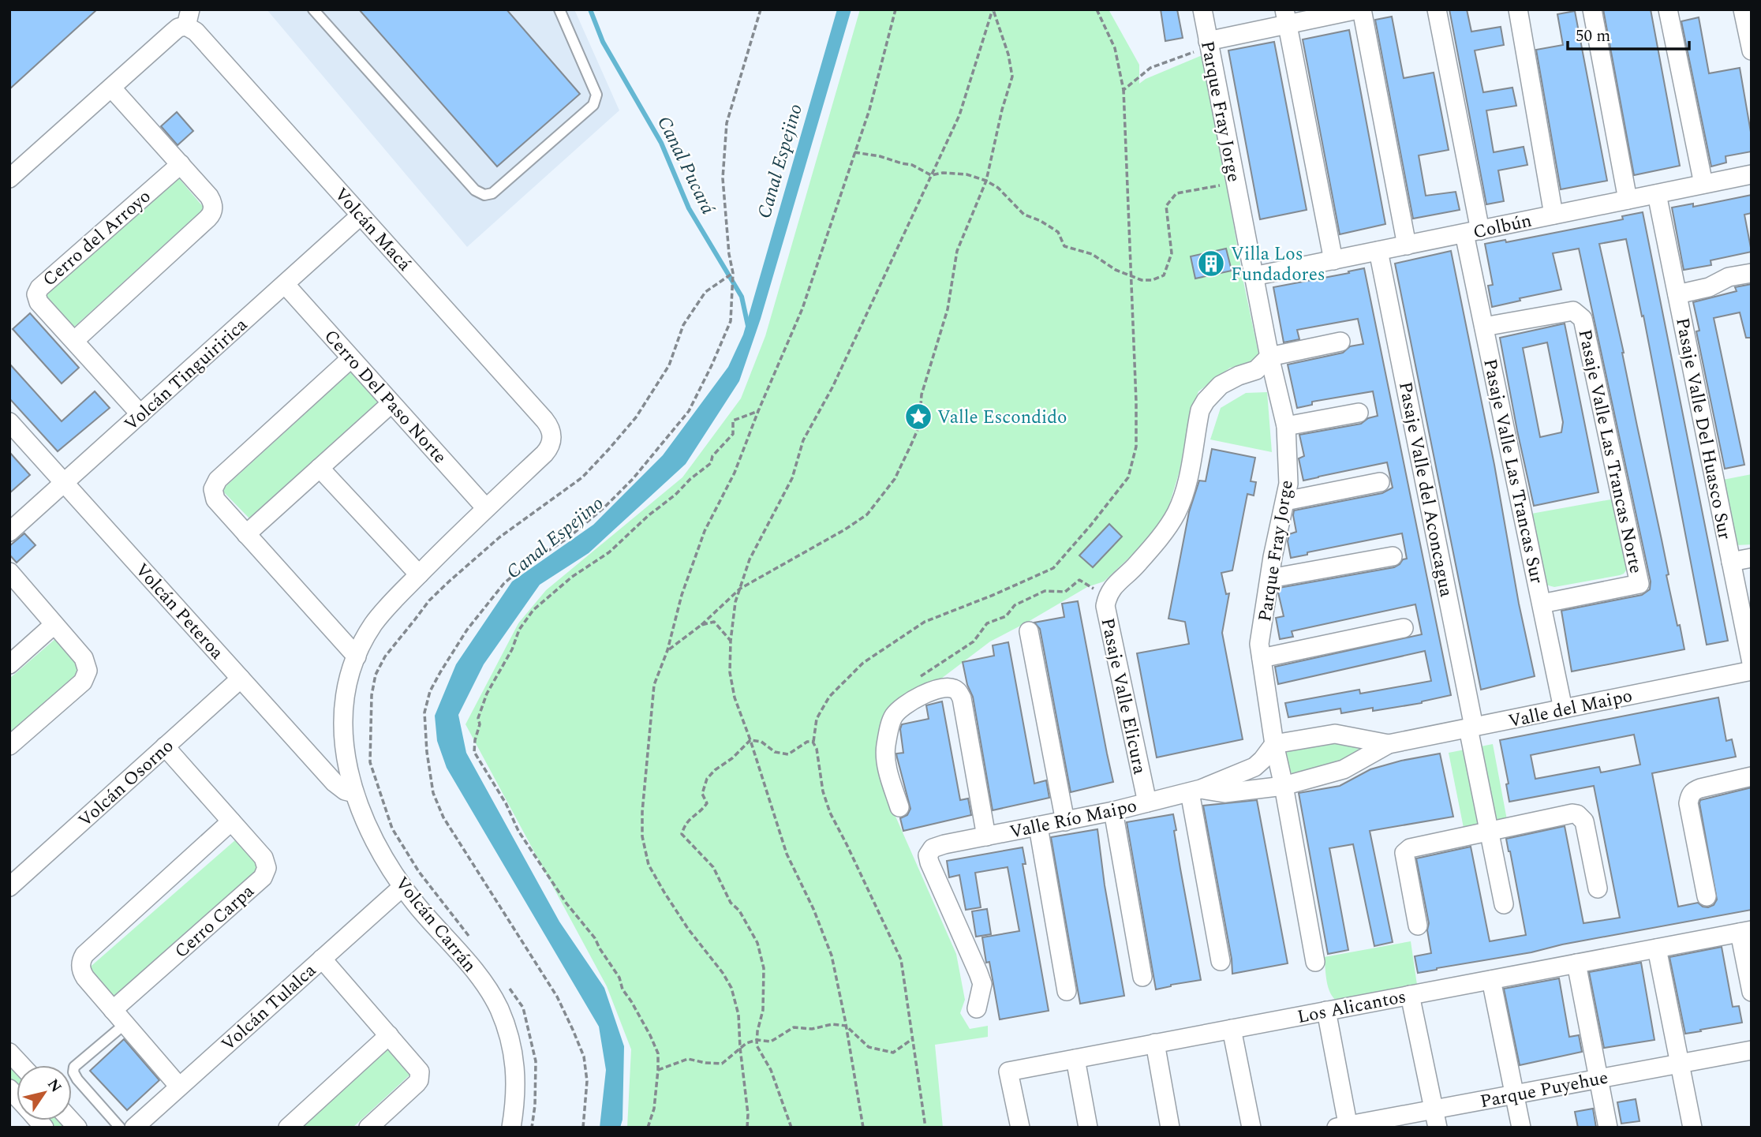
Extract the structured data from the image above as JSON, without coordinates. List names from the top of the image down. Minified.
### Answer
{"streets":{"street":["Parque Fray Jorge","Colbún","Volcán Macá","Cerro del Arroyo","Volcán Tinguiririca","Cerro Del Paso Norte","Pasaje Valle Del Huasco Sur","Pasaje Valle Las Trancas Norte","Pasaje Valle Las Trancas Sur","Pasaje Valle del Aconcagua","Volcán Peteroa","Pasaje Valle Elicura","Valle del Maipo","Volcán Osorno","Valle Río Maipo","Cerro Carpa","Volcán Carrán","Los Alicantos","Volcán Tulalca","Parque Puyehue"]},"crossings":[["Parque Fray Jorge","Colbún"],["Parque Fray Jorge","Pasaje Valle Elicura"],["Parque Fray Jorge","Valle del Maipo"],["Parque Fray Jorge","Valle Río Maipo"],["Colbún","Pasaje Valle Del Huasco Sur"],["Colbún","Pasaje Valle Las Trancas Sur"],["Colbún","Pasaje Valle del Aconcagua"],["Volcán Macá","Volcán Tinguiririca"],["Volcán Macá","Volcán Carrán"],["Cerro del Arroyo","Volcán Tinguiririca"],["Volcán Tinguiririca","Cerro Del Paso Norte"],["Volcán Tinguiririca","Volcán Peteroa"],["Cerro Del Paso Norte","Volcán Carrán"],["Pasaje Valle Las Trancas Norte","Pasaje Valle Las Trancas Sur"],["Pasaje Valle Las Trancas Sur","Valle del Maipo"],["Pasaje Valle del Aconcagua","Valle del Maipo"],["Volcán Peteroa","Volcán Osorno"],["Volcán Peteroa","Volcán Carrán"],["Pasaje Valle Elicura","Valle Río Maipo"],["Valle del Maipo","Valle Río Maipo"],["Volcán Osorno","Cerro Carpa"],["Volcán Carrán","Volcán Tulalca"]],"water":["Canal Espejino","Canal Pucará"],"places":{"building":["Villa Los Fundadores"],"place":["Valle Escondido"]},"scale_bar":"50 m","north":"top right"}
